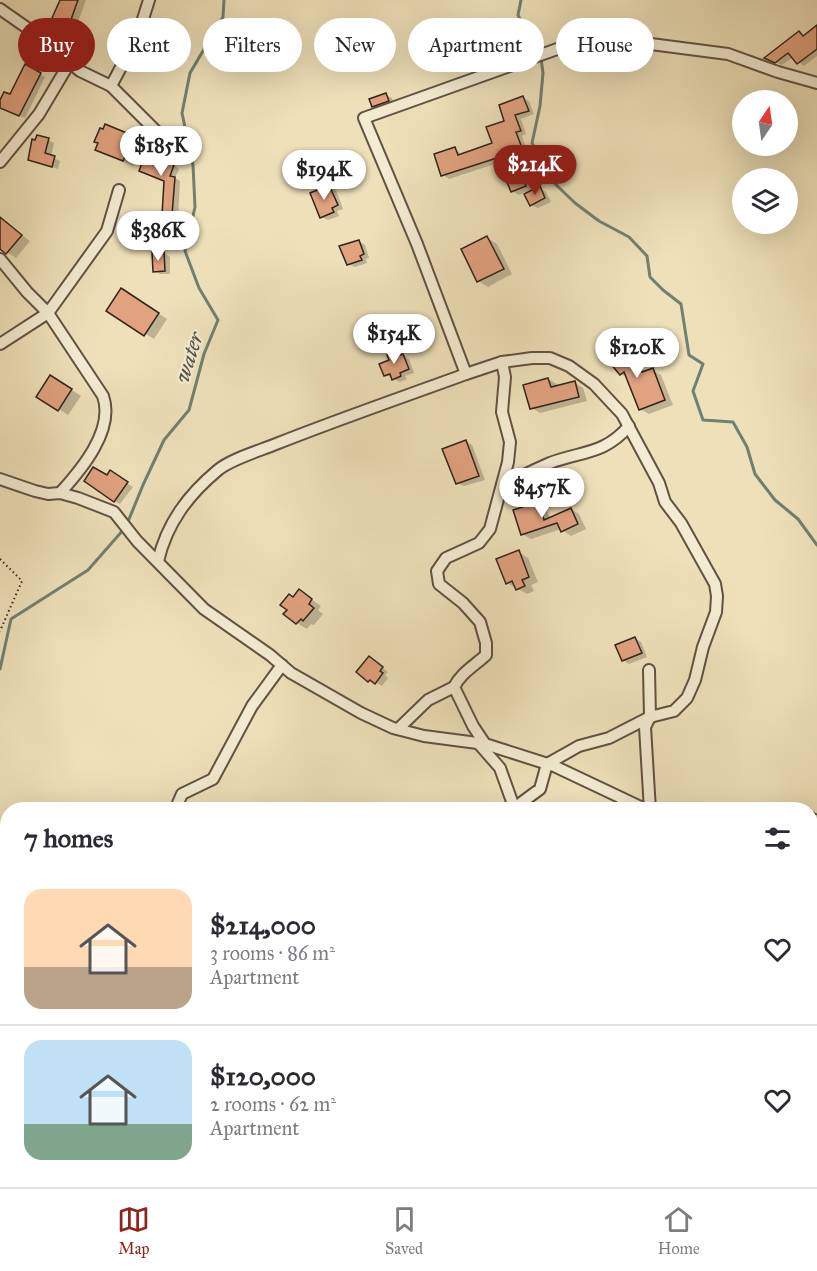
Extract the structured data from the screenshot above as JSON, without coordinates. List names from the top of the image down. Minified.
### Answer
{"water":["water"],"north":"top","page":{"chip":["Buy","Rent","Filters","New","Apartment","House"],"price":["$185K","$214K","$194K","$386K","$154K","$120K","$457K"],"heading":"7 homes","list":[{"name":"$214,000","note":"3 rooms · 86 m² · Apartment"},{"name":"$120,000","note":"2 rooms · 62 m² · Apartment"}],"tabs":["Map","Saved","Home"]}}
